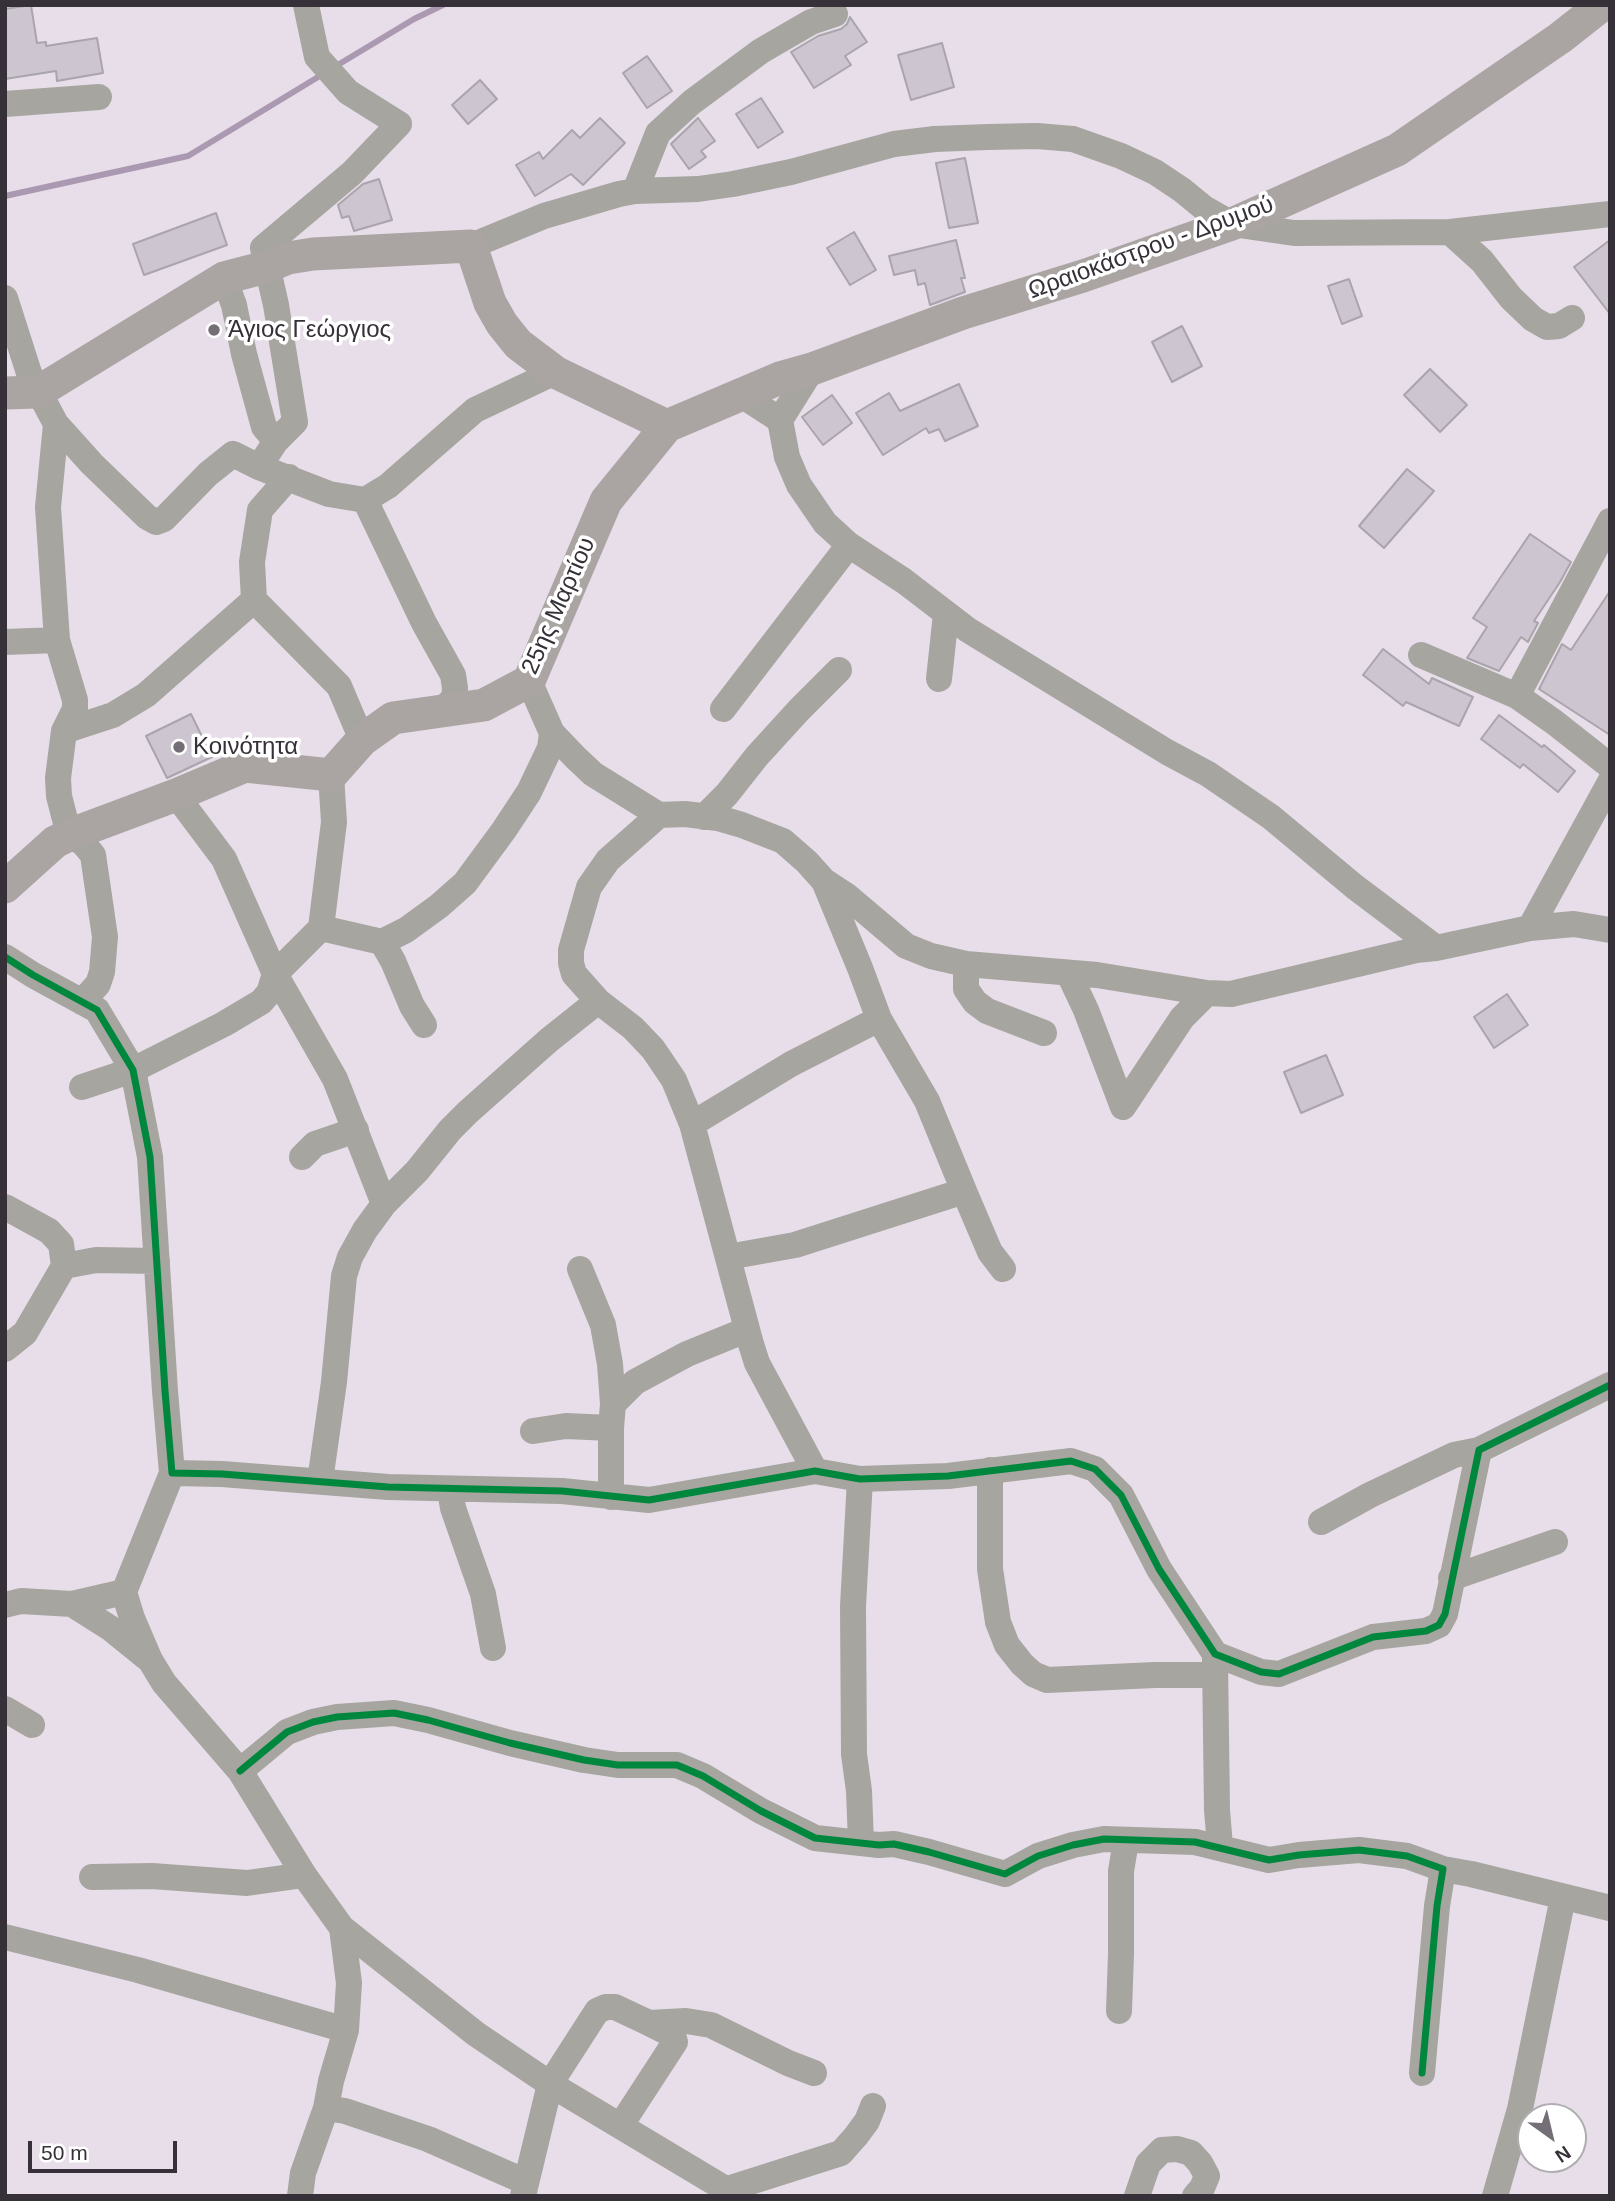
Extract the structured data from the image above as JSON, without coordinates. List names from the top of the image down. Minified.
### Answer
{"streets":{"main road":["Ωραιοκάστρου - Δρυμού","25ης Μαρτίου"]},"crossings":[["Ωραιοκάστρου - Δρυμού","25ης Μαρτίου"]],"places":["Άγιος Γεώργιος","Κοινότητα"],"scale_bar":"50 m","north":"bottom right"}
